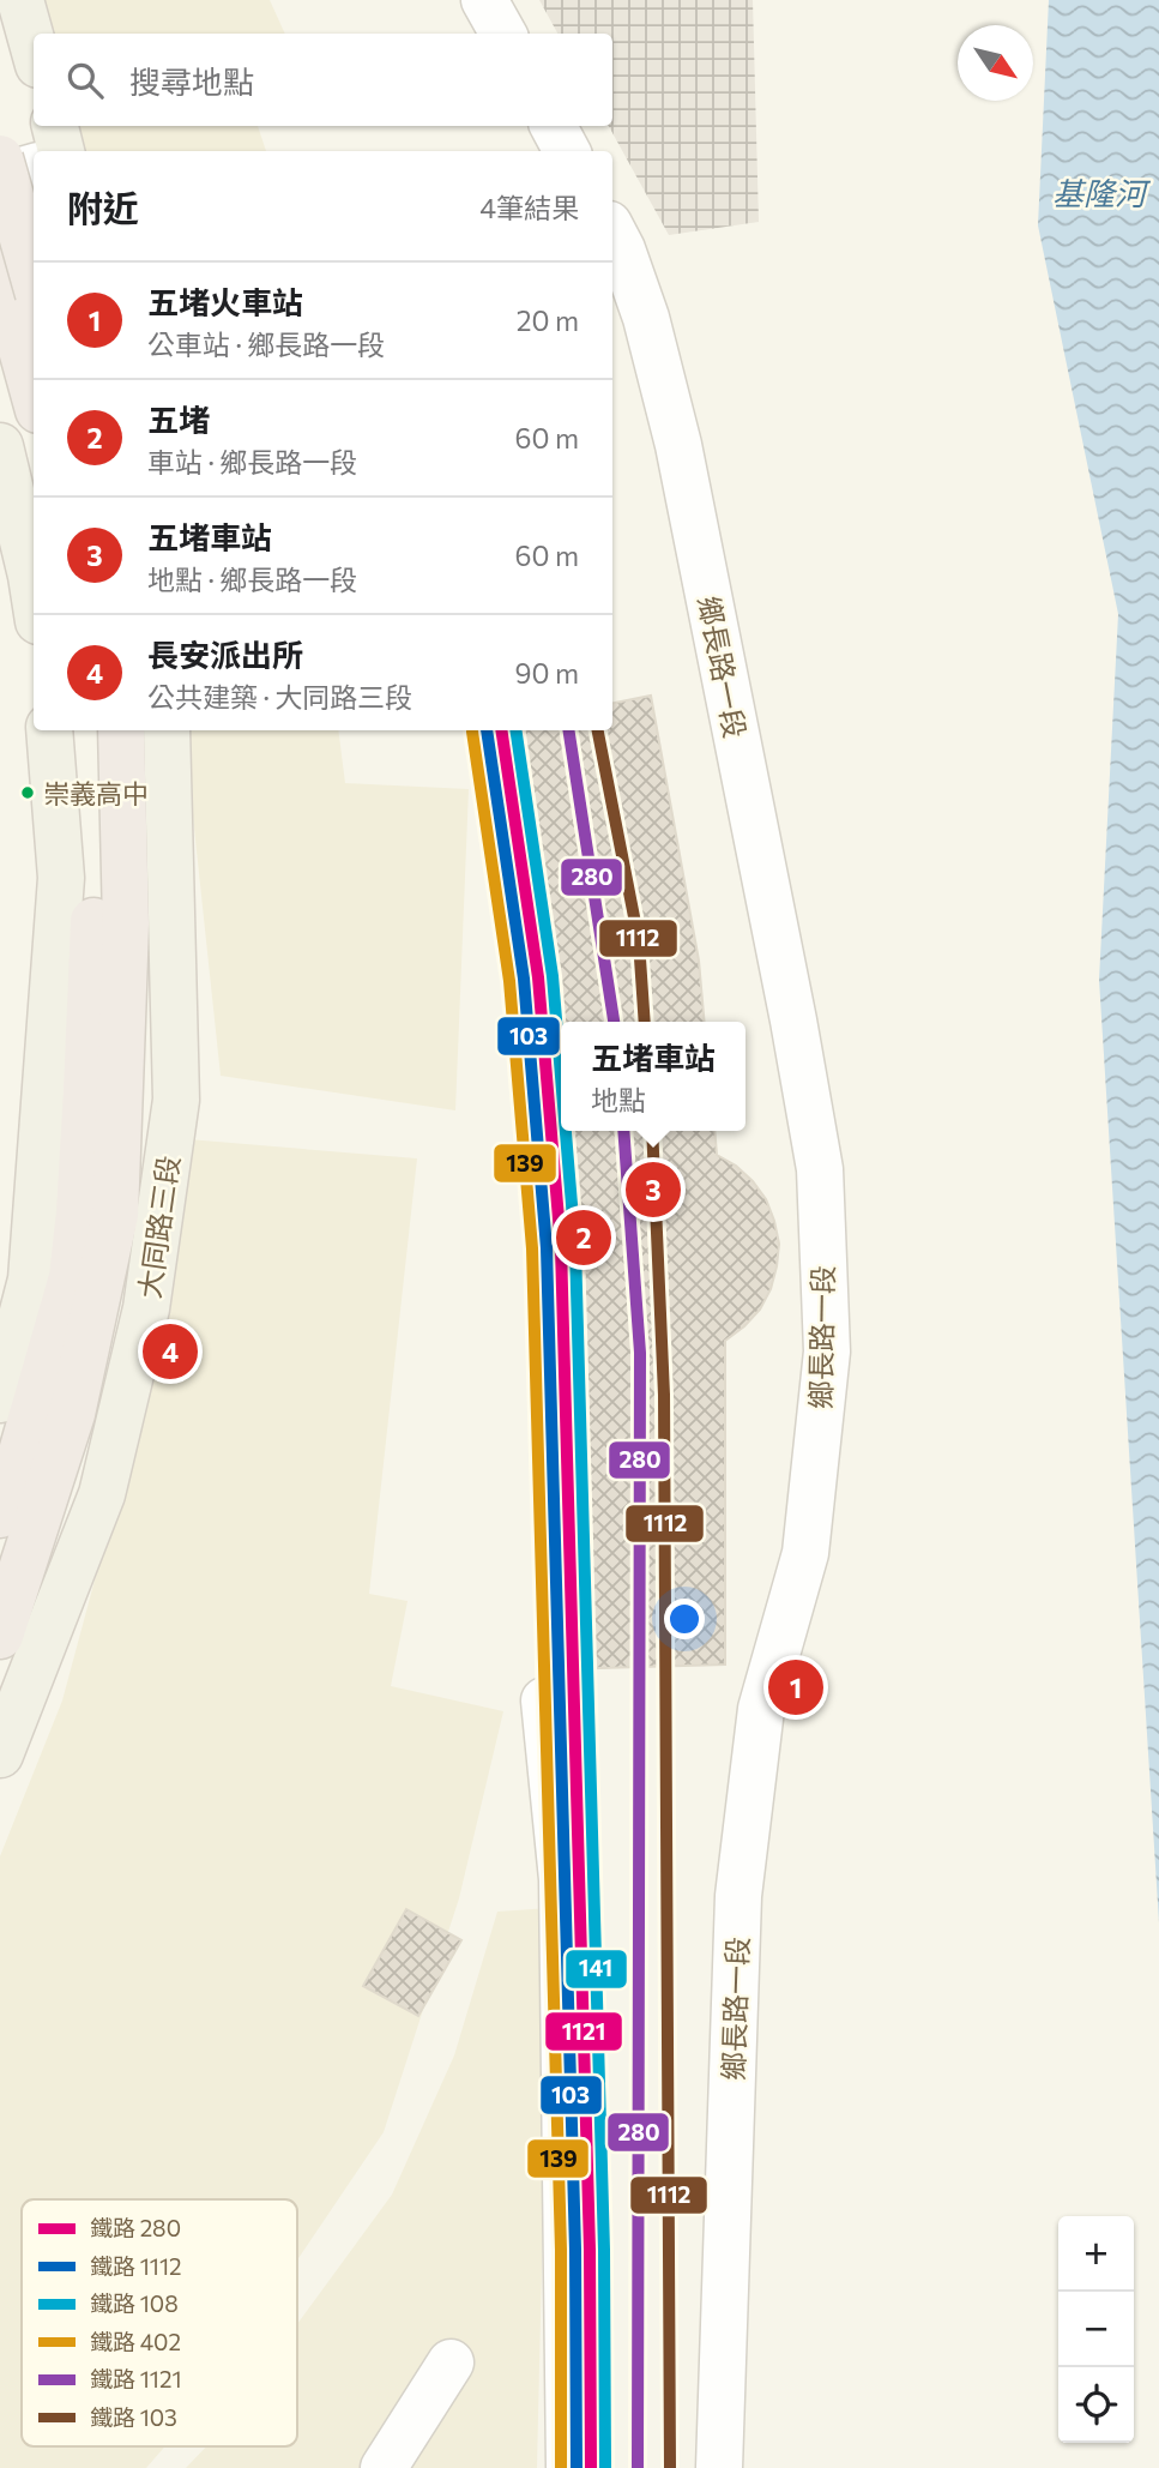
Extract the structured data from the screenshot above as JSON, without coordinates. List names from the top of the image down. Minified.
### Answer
{"streets":{"main road":["大同路三段"],"street":["鄉長路一段"]},"water":["基隆河"],"places":["崇義高中"],"lines":["rail line 1121","rail line 103","transit line 141","rail line 280","rail line 1112","transit line 139"],"legend":["鐵路 280","鐵路 1112","鐵路 108","鐵路 402","鐵路 1121","鐵路 103"],"north":"bottom right","page":{"search":"搜尋地點","heading":["附近","4筆結果"],"list":[{"mark":"1","name":"五堵火車站","note":"公車站 · 鄉長路一段","value":"20 m"},{"mark":"2","name":"五堵","note":"車站 · 鄉長路一段","value":"60 m"},{"mark":"3","name":"五堵車站","note":"地點 · 鄉長路一段","value":"60 m"},{"mark":"4","name":"長安派出所","note":"公共建築 · 大同路三段","value":"90 m"}],"popup":["五堵車站","地點"],"pins":["3","2","4","1"],"map_buttons":["+","−"]}}
